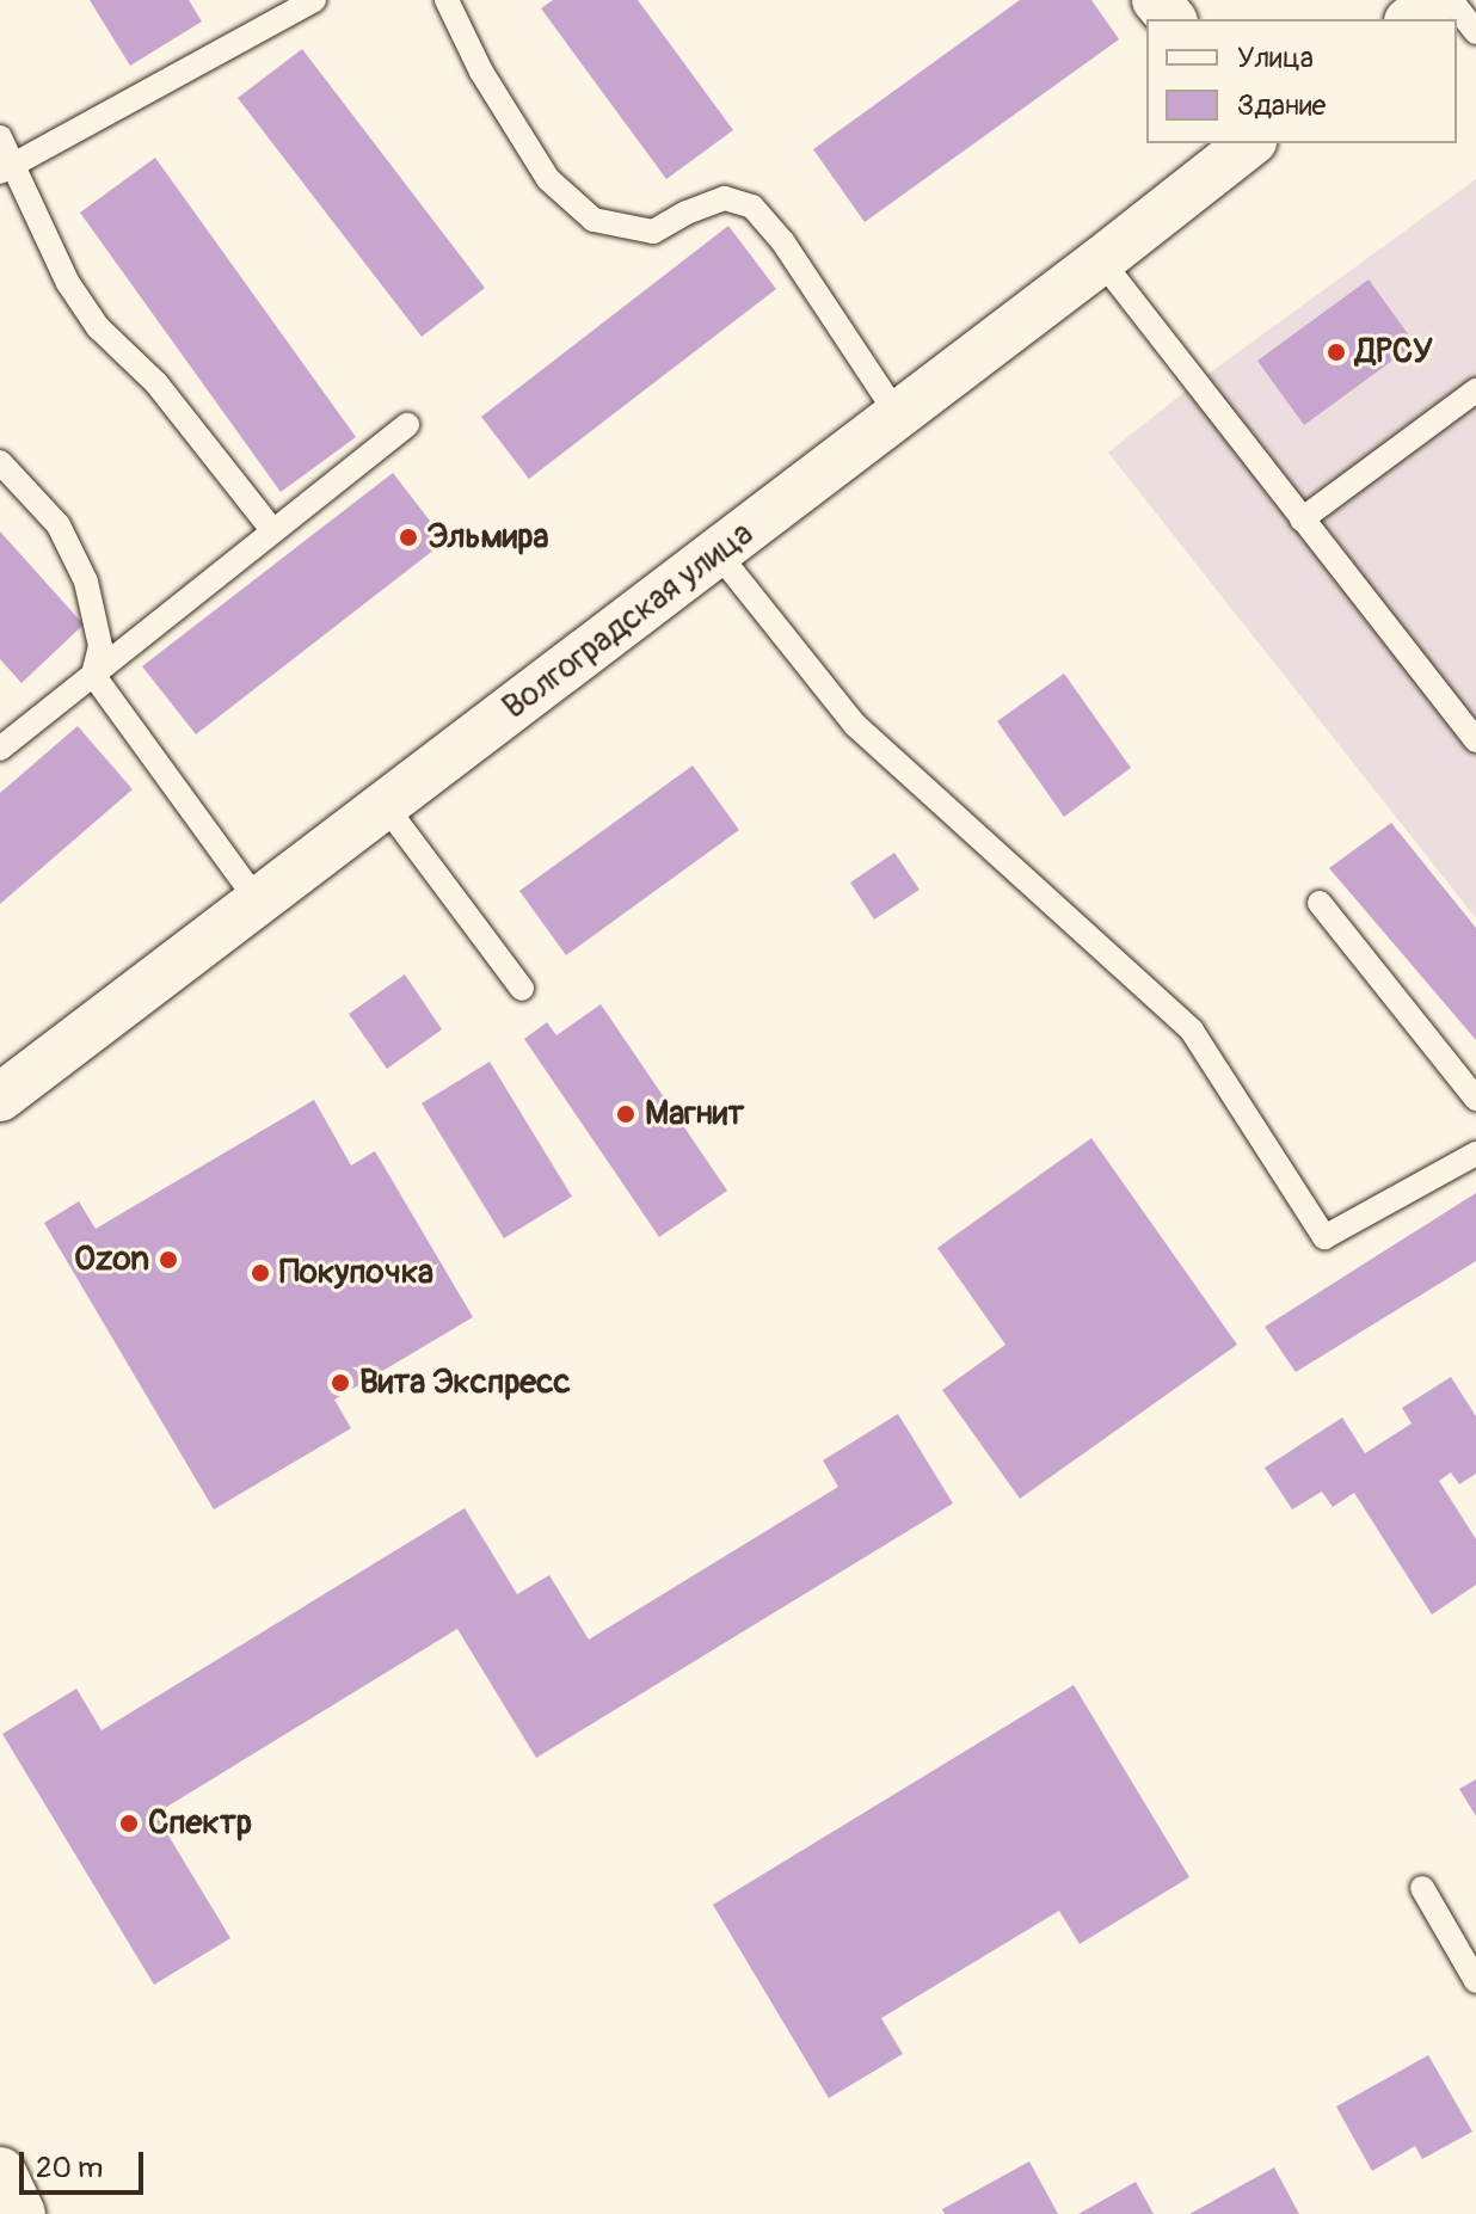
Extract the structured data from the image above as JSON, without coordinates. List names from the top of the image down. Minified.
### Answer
{"streets":{"street":["Волгоградская улица"]},"places":["ДРСУ","Эльмира","Магнит","Ozon","Покупочка","Вита Экспресс","Спектр"],"legend":["Улица","Здание"],"scale_bar":"20 m"}
